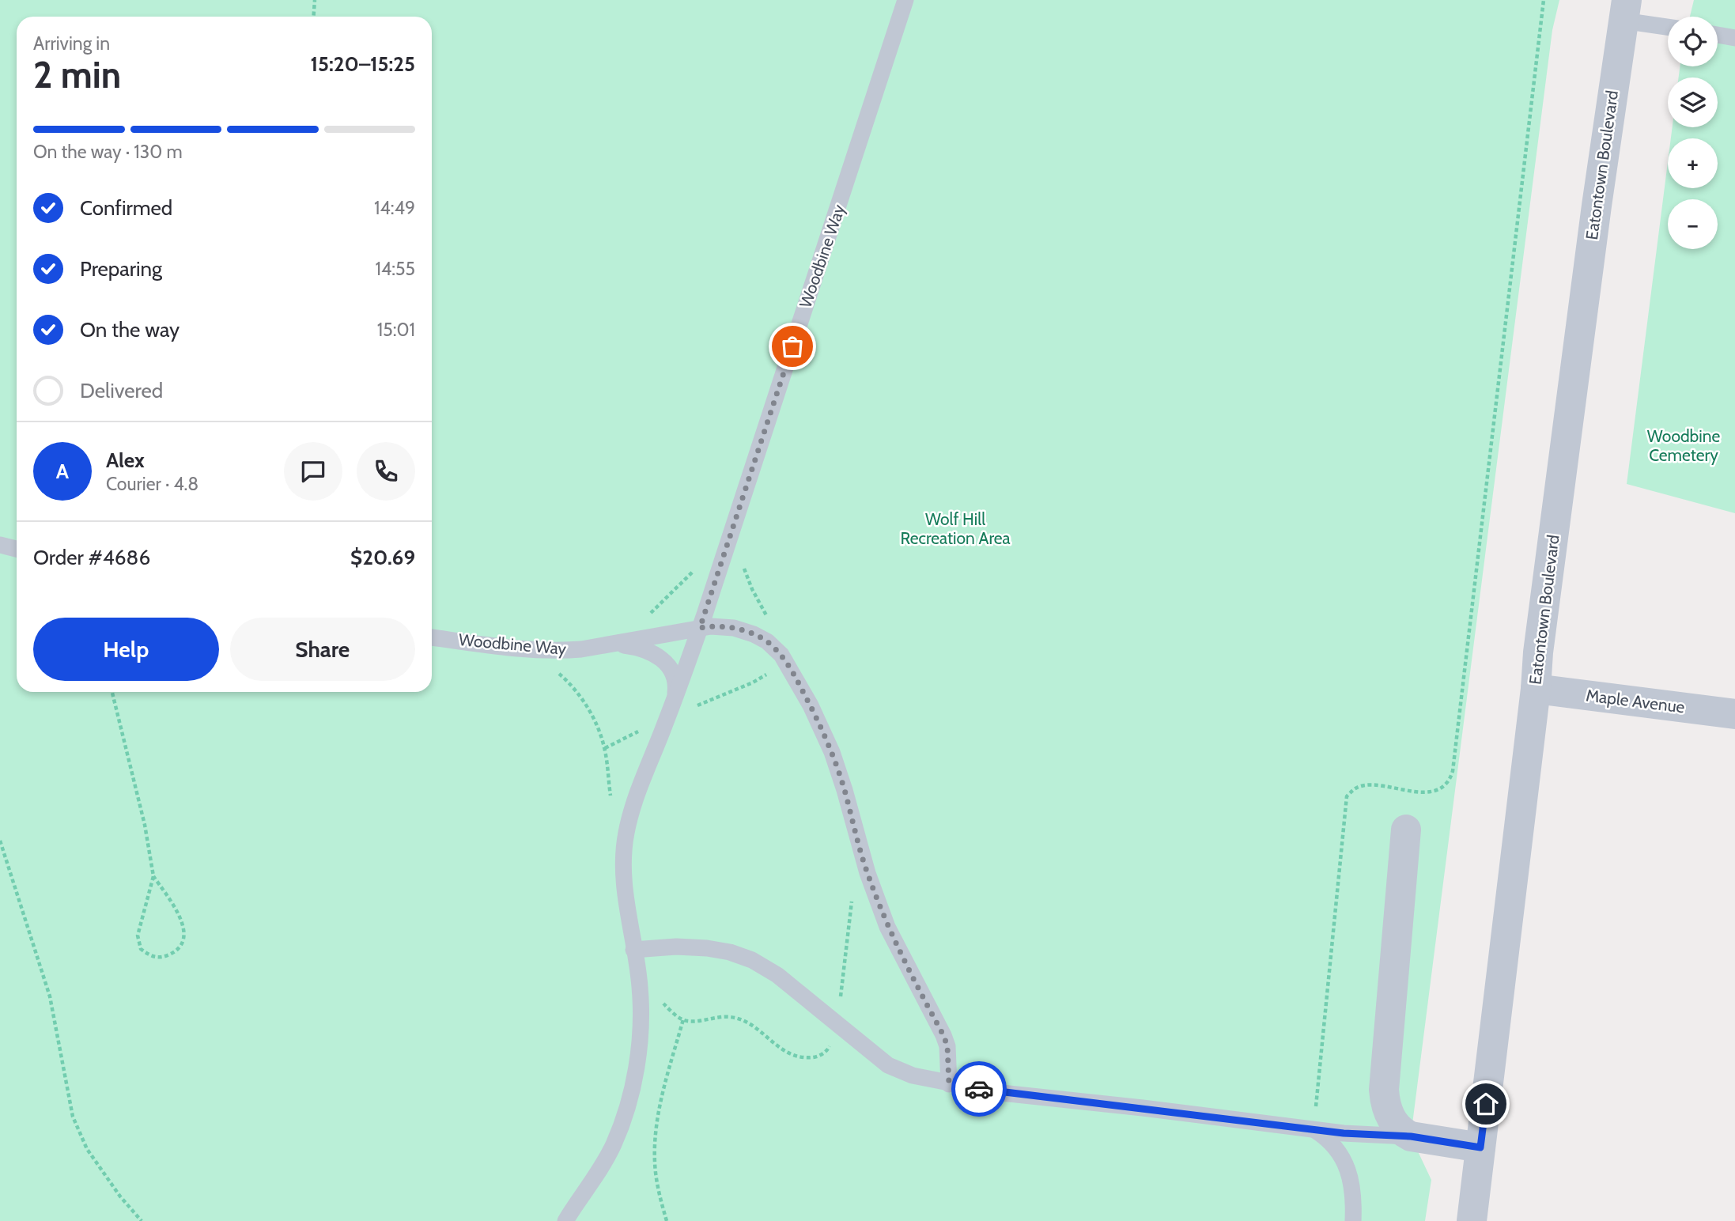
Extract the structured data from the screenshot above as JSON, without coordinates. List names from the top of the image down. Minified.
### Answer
{"streets":{"street":["Eatontown Boulevard","Maple Avenue"],"lane":["Woodbine Way"]},"crossings":[["Eatontown Boulevard","Maple Avenue"]],"parks":["Woodbine Cemetery","Wolf Hill Recreation Area"],"page":{"map_buttons":["+","−"],"heading":["2 min","Arriving in","15:20–15:25"],"panel":["Alex","Courier · 4.8","Order #4686","$20.69"],"bar":"On the way · 130 m","list":[["Confirmed","14:49"],["Preparing","14:55"],["On the way","15:01"],"Delivered"],"round":"A","buttons":["Help","Share"]}}
